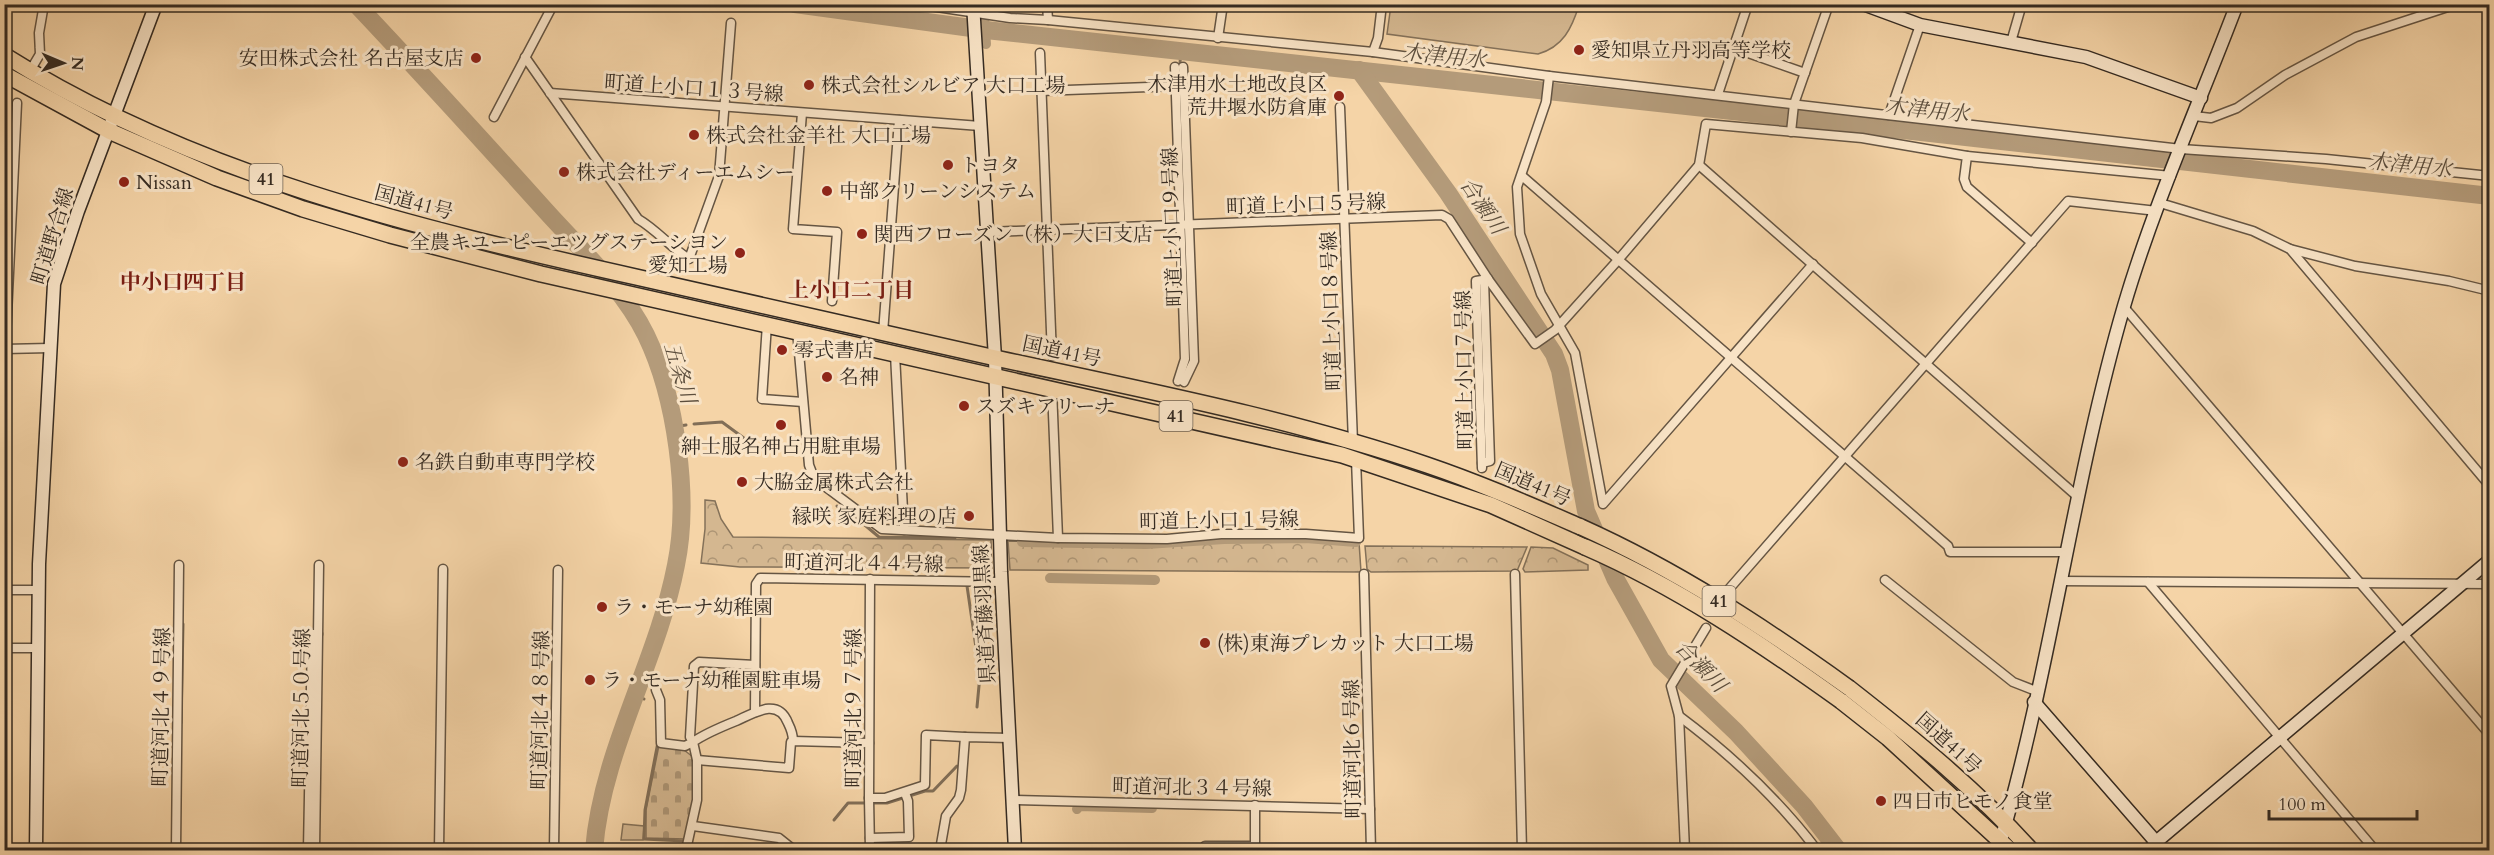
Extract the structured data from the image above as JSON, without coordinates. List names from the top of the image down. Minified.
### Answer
{"streets":{"highway":["41","国道41号"],"street":["町道上小口１３号線","町道上小口５号線","町道上小口９号線","町道野合線","町道上小口８号線","町道上小口１号線","町道河北４４号線","県道斉藤羽黒線","町道河北４９号線","町道河北５０号線","町道河北９７号線","町道河北４８号線","町道河北６号線","町道河北３４号線"]},"crossings":[["町道上小口１３号線","県道斉藤羽黒線"],["国道41号","町道野合線"],["国道41号","町道上小口８号線"],["国道41号","町道上小口１号線"],["国道41号","県道斉藤羽黒線"],["町道上小口５号線","町道上小口９号線"],["町道上小口５号線","町道上小口８号線"],["町道上小口５号線","県道斉藤羽黒線"],["町道上小口１号線","県道斉藤羽黒線"],["町道河北４４号線","県道斉藤羽黒線"],["町道河北４４号線","町道河北９７号線"],["県道斉藤羽黒線","町道河北３４号線"],["町道河北６号線","町道河北３４号線"]],"districts":["中小口四丁目","上小口二丁目"],"water":["木津用水","合瀬川","五条川"],"places":["愛知県立丹羽高等学校","安田株式会社 名古屋支店","株式会社シルビア 大口工場","木津用水土地改良区 荒井堰水防倉庫","株式会社金羊社 大口工場","トヨタ","株式会社ディーエムシー","Nissan","中部クリーンシステム","関西フローズン（株）大口支店","全農キユーピーエツグステーシヨン 愛知工場","零式書店","名神","スズキアリーナ","紳士服名神占用駐車場","名鉄自動車専門学校","大脇金属株式会社","縁咲 家庭料理の店","ラ・モーナ幼稚園","(株)東海プレカット 大口工場","ラ・モーナ幼稚園駐車場","四日市ヒモノ食堂"],"scale_bar":"100 m","north":"right"}
